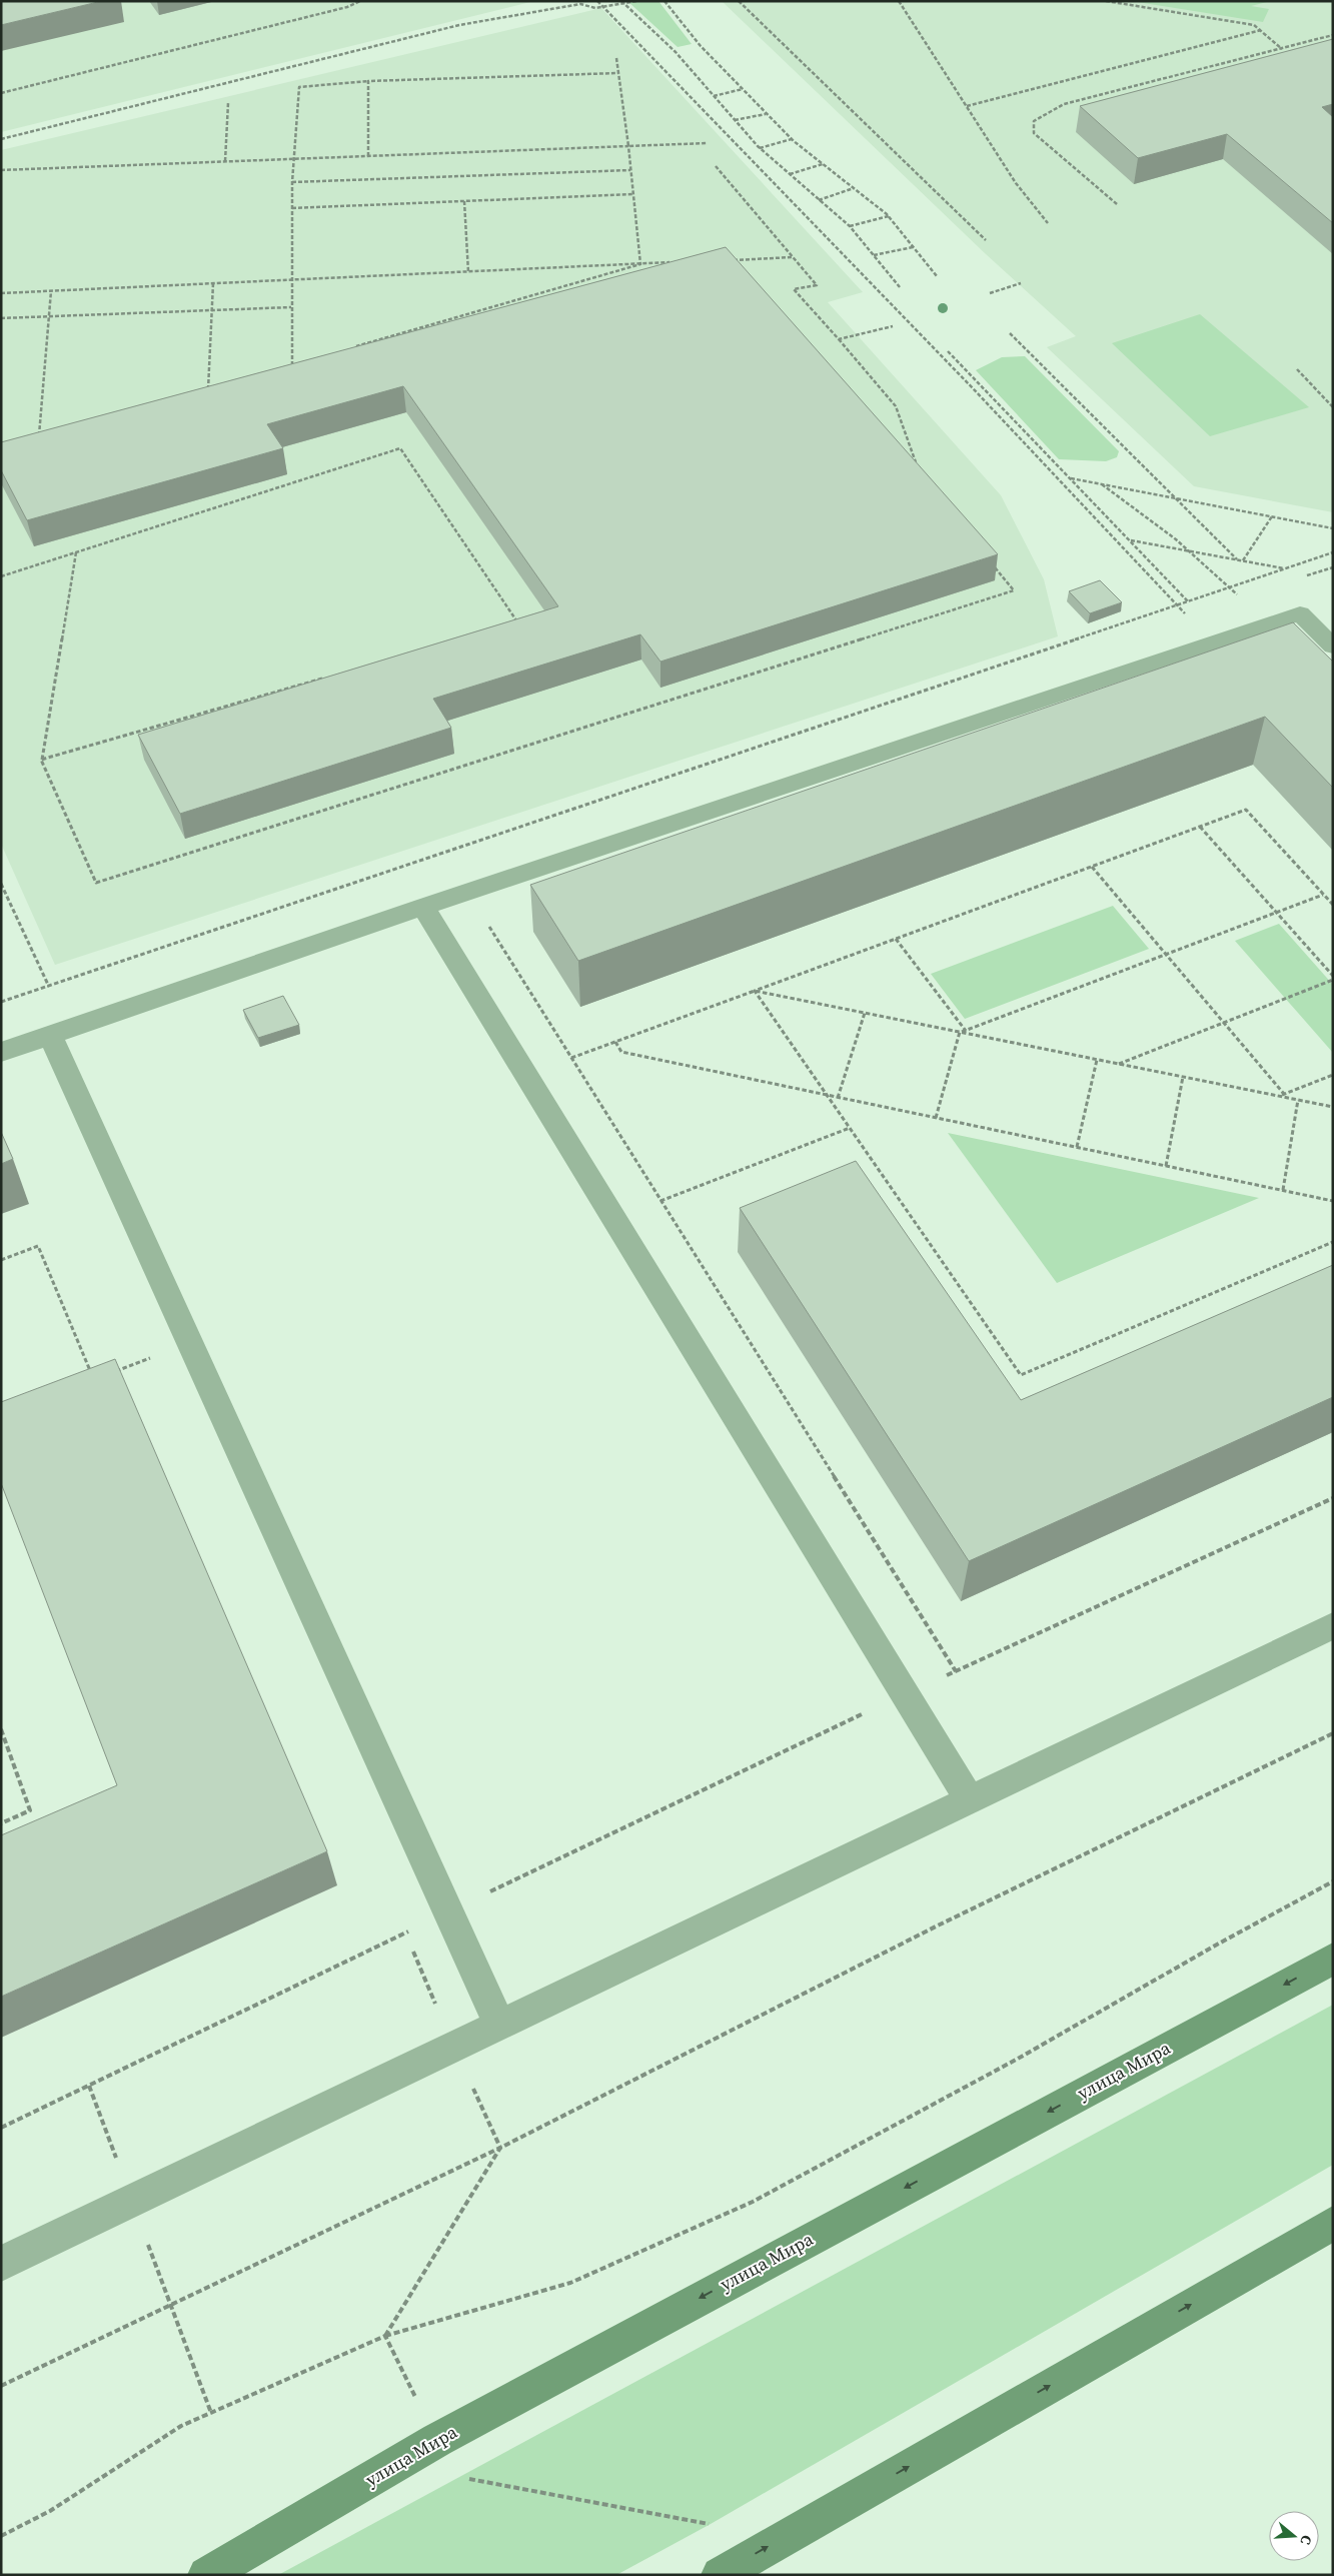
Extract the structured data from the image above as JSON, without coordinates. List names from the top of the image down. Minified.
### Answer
{"streets":{"main road":["улица Мира"]},"north":"right"}
